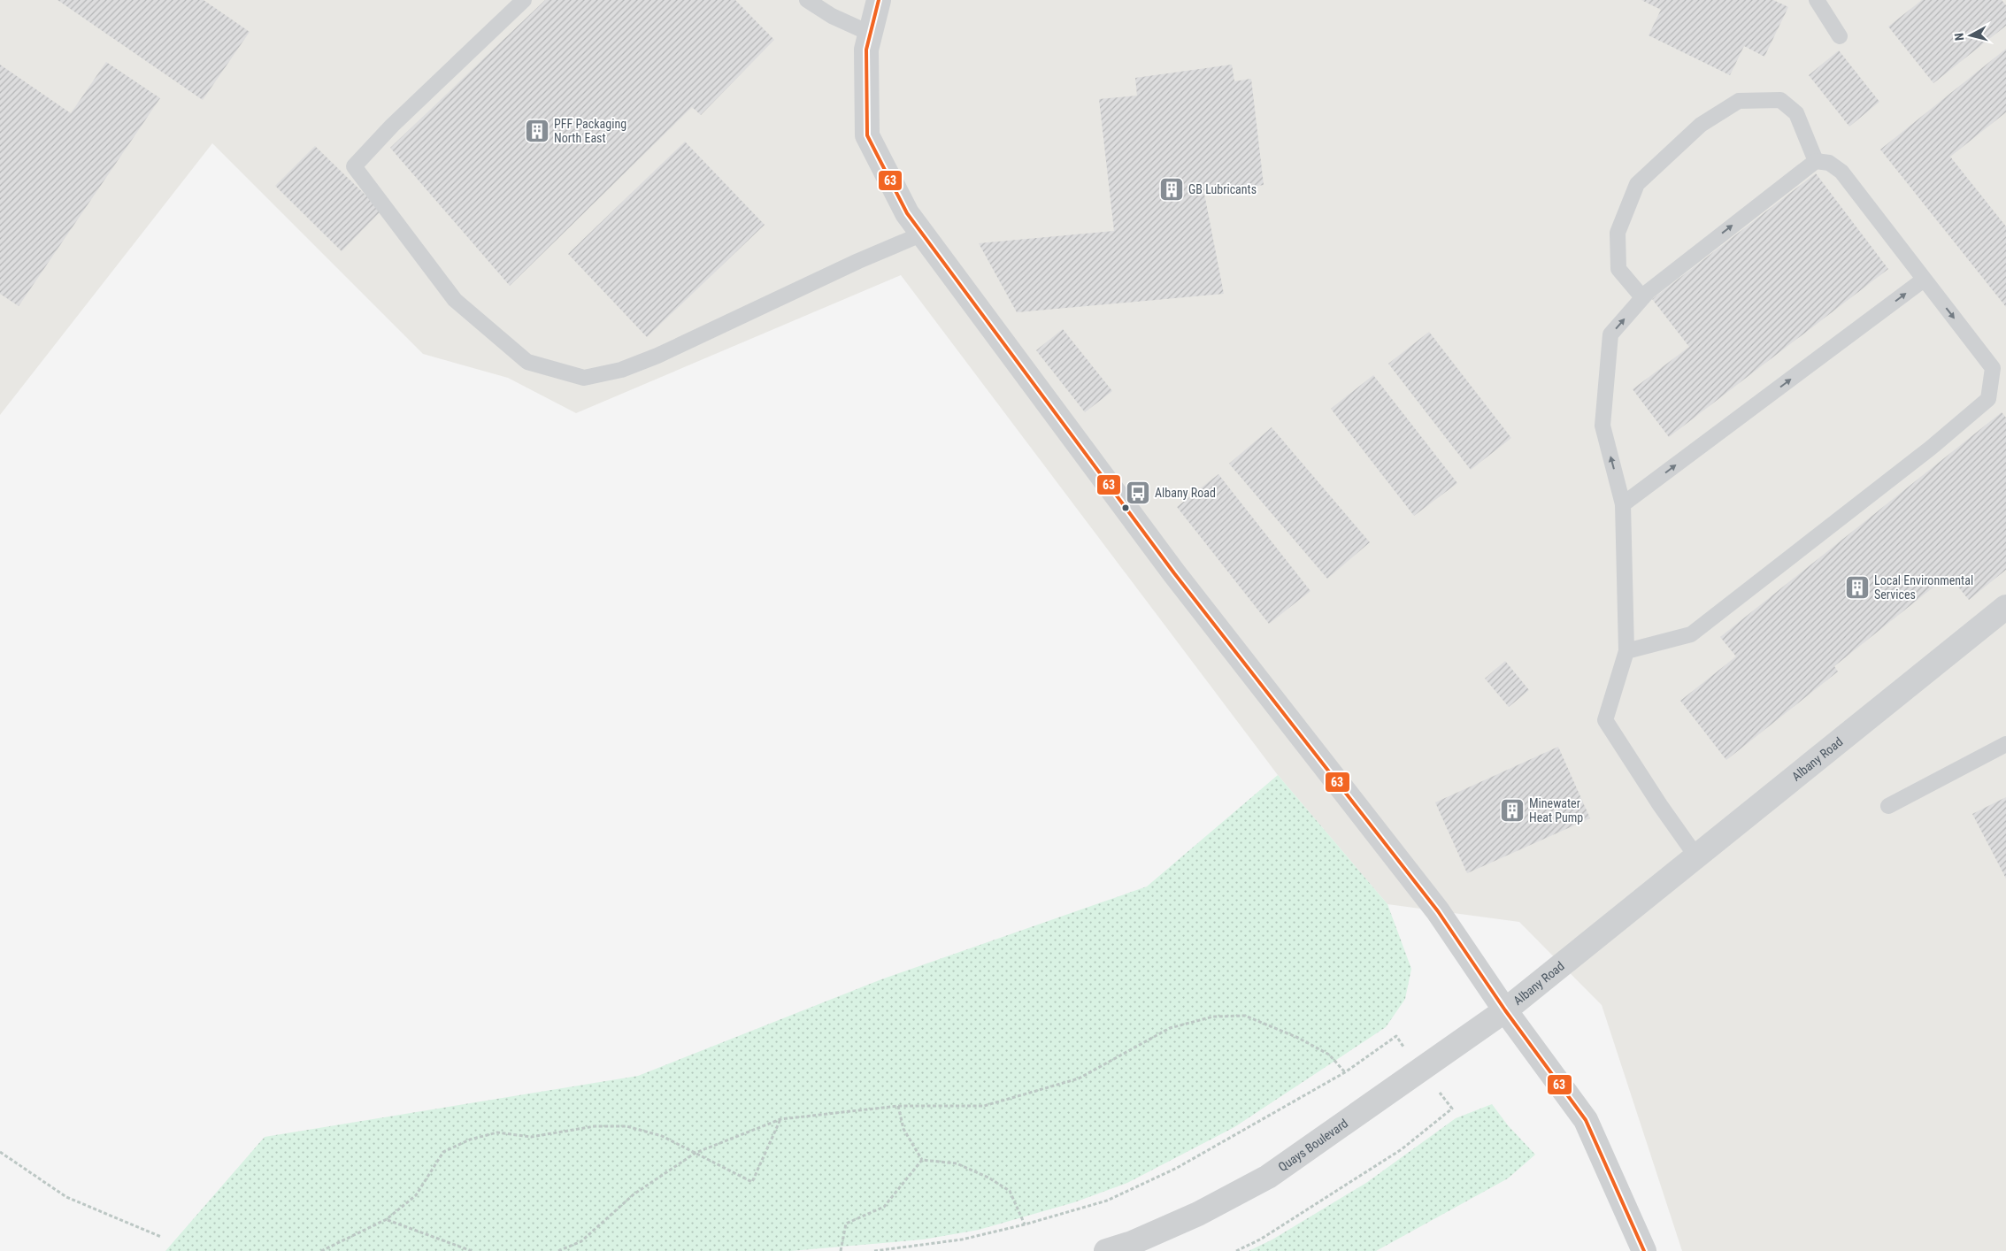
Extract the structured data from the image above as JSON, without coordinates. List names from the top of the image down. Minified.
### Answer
{"streets":{"street":["Albany Road","Quays Boulevard"]},"crossings":[["Albany Road","Quays Boulevard"]],"places":{"building":["PFF Packaging North East","GB Lubricants","Local Environmental Services","Minewater Heat Pump"],"bus stop":["Albany Road"]},"lines":["transit line 63"],"north":"left"}
